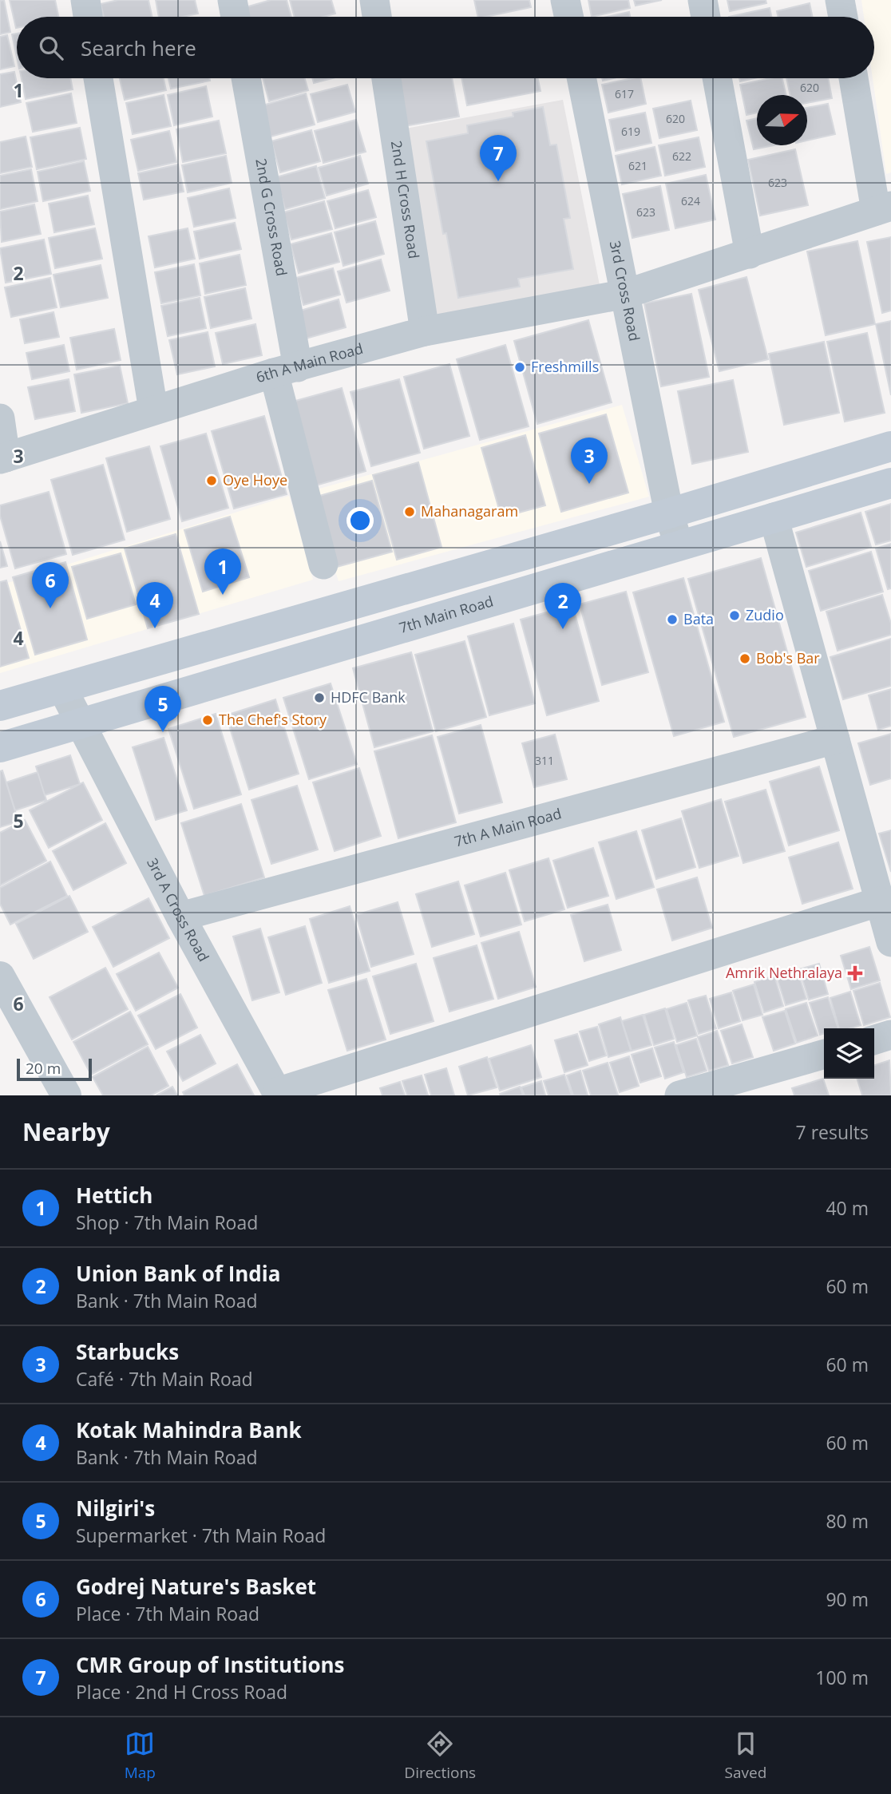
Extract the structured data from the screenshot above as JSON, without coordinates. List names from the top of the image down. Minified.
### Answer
{"streets":{"main road":["7th Main Road"],"street":["2nd H Cross Road","2nd G Cross Road","3rd Cross Road","6th A Main Road","7th A Main Road","3rd A Cross Road"]},"crossings":[["2nd H Cross Road","6th A Main Road"],["2nd G Cross Road","6th A Main Road"],["3rd Cross Road","6th A Main Road"],["3rd Cross Road","7th Main Road"],["7th Main Road","3rd A Cross Road"],["7th A Main Road","3rd A Cross Road"]],"places":{"other":["Freshmills","Oye Hoye","Mahanagaram","Zudio","Bata","Bob's Bar","HDFC Bank","The Chef's Story"],"health":["Amrik Nethralaya"]},"house_numbers":["620","617","620","619","622","621","623","624","623","311"],"scale_bar":"20 m","north":"right","page":{"search":"Search here","pins":["7","3","1","6","4","2","5"],"scale":"20 m","heading":["Nearby","7 results"],"list":[{"mark":"1","name":"Hettich","note":"Shop · 7th Main Road","value":"40 m"},{"mark":"2","name":"Union Bank of India","note":"Bank · 7th Main Road","value":"60 m"},{"mark":"3","name":"Starbucks","note":"Café · 7th Main Road","value":"60 m"},{"mark":"4","name":"Kotak Mahindra Bank","note":"Bank · 7th Main Road","value":"60 m"},{"mark":"5","name":"Nilgiri's","note":"Supermarket · 7th Main Road","value":"80 m"},{"mark":"6","name":"Godrej Nature's Basket","note":"Place · 7th Main Road","value":"90 m"},{"mark":"7","name":"CMR Group of Institutions","note":"Place · 2nd H Cross Road","value":"100 m"}],"nav":["Map","Directions","Saved"]},"grid":{"rows":["1","2","3","4","5","6"]}}
